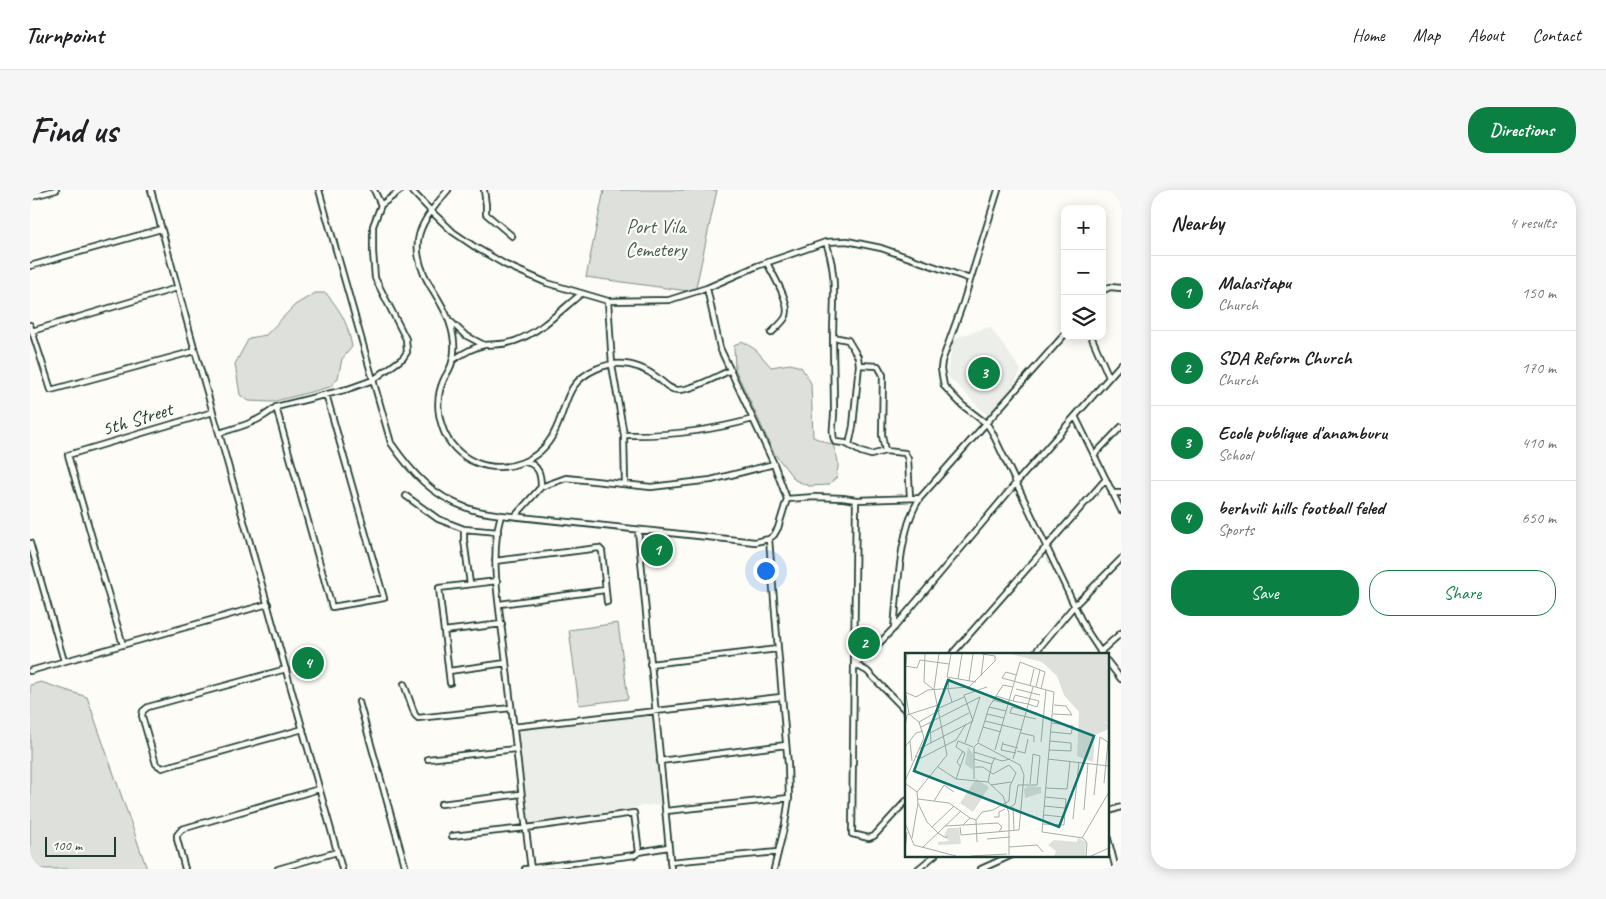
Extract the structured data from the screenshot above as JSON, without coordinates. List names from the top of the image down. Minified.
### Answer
{"streets":{"street":["5th Street"]},"parks":["Port Vila Cemetery"],"scale_bar":"100 m","page":{"header":"Turnpoint","nav":["Home","Map","About","Contact"],"buttons":["Directions",["Save","Share"]],"title":"Find us","heading":["Nearby","4 results"],"map_buttons":["+","−"],"list":[{"mark":"1","name":"Malasitapu","note":"Church","value":"150 m"},{"mark":"2","name":"SDA Reform Church","note":"Church","value":"170 m"},{"mark":"3","name":"Ecole publique d'anamburu","note":"School","value":"410 m"},{"mark":"4","name":"berhvili hills football feled","note":"Sports","value":"650 m"}],"pins":["3","1","2","4"],"scale":"100 m"}}
